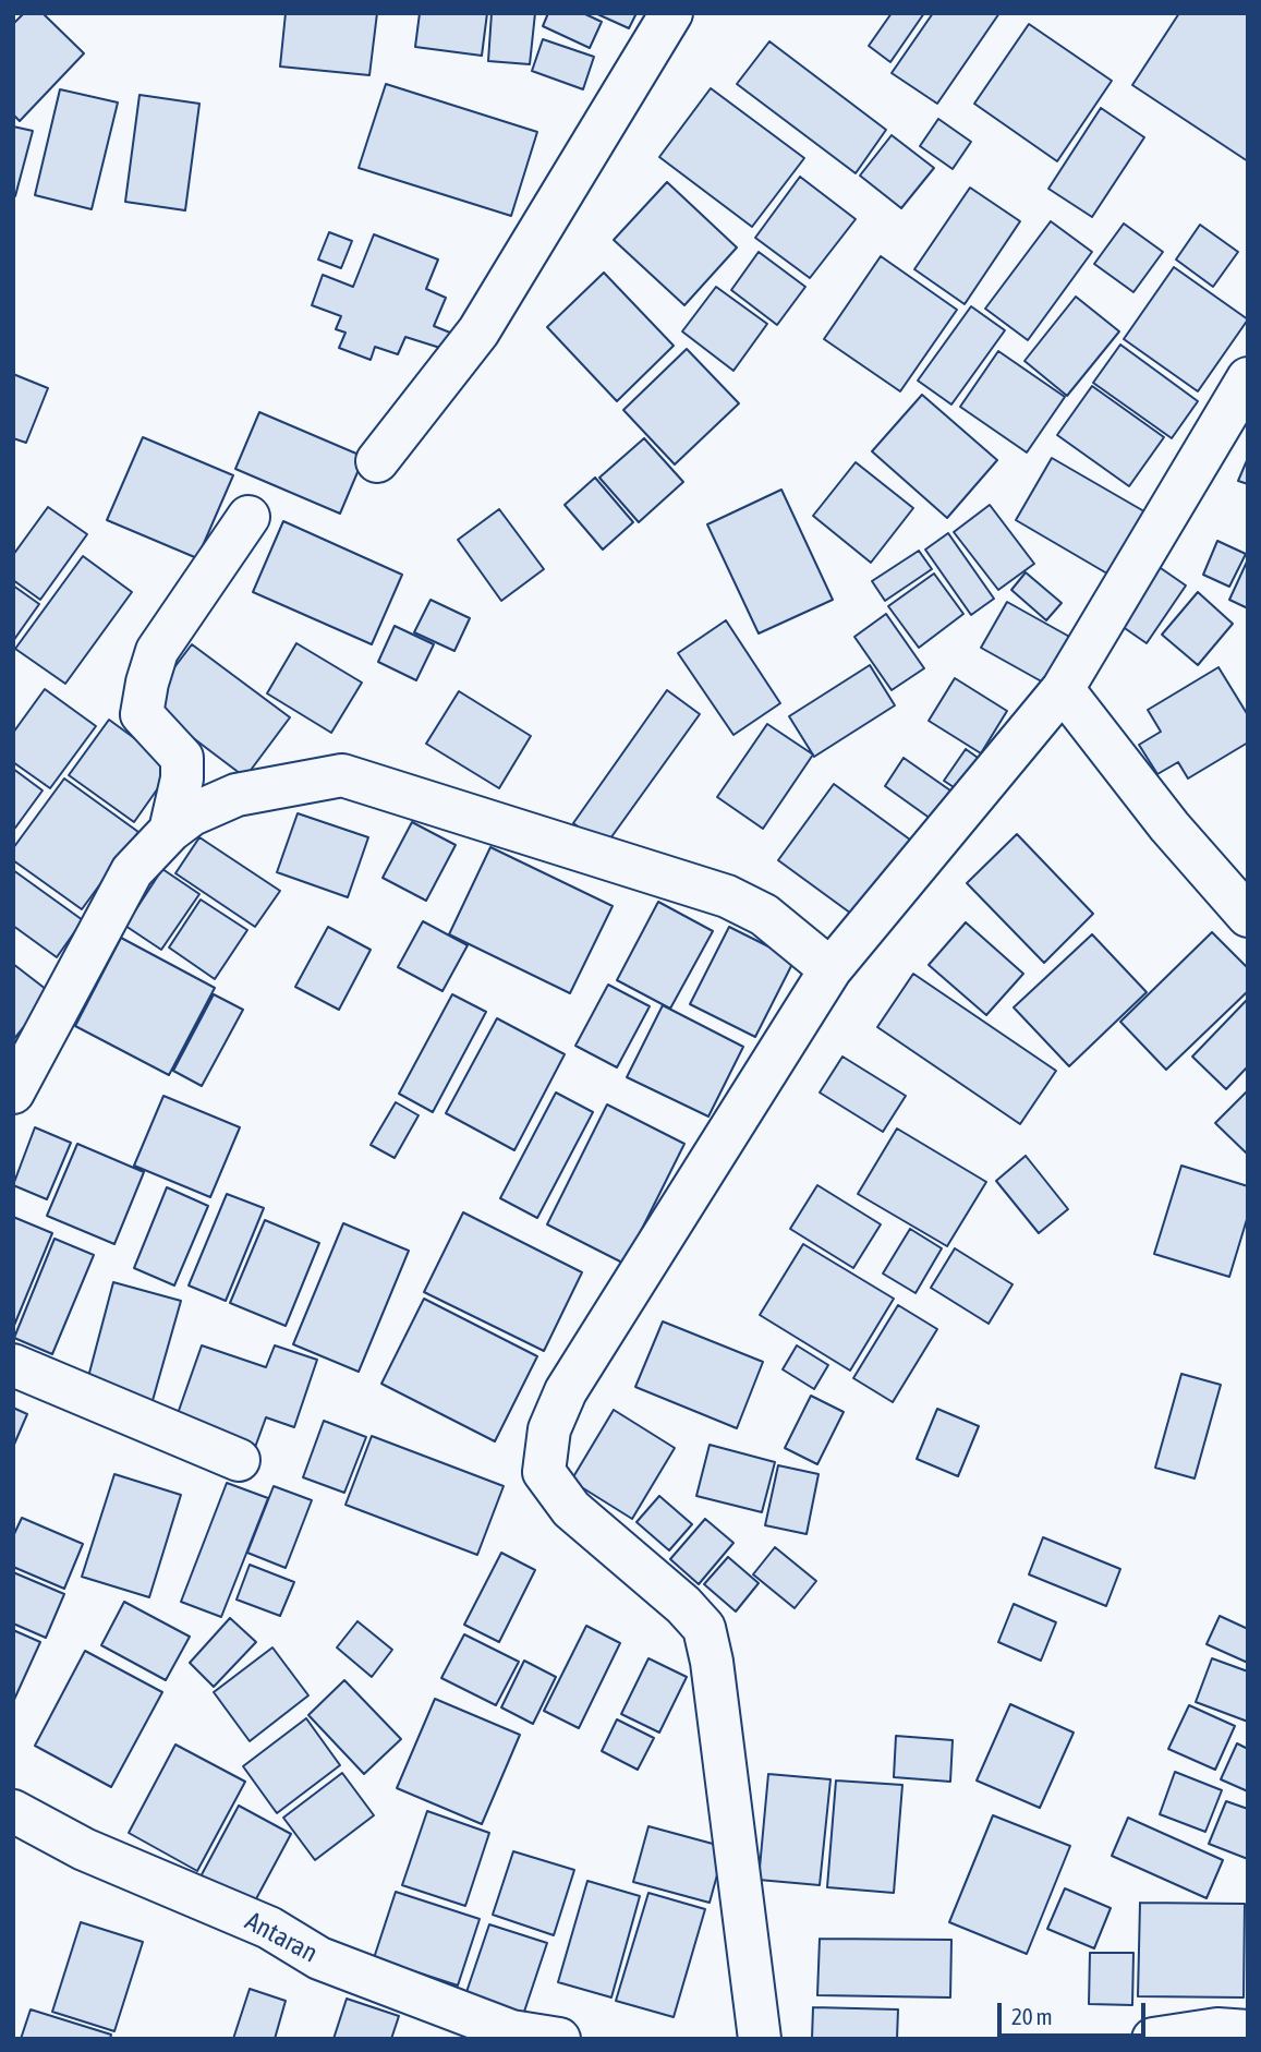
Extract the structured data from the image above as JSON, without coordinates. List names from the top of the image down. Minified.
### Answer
{"streets":{"street":["Antaran"]},"scale_bar":"20 m"}
